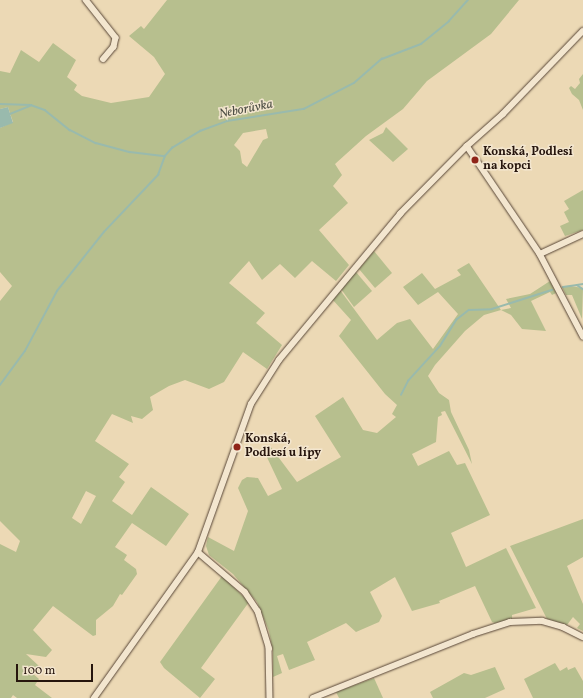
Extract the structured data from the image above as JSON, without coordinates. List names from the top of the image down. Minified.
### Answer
{"water":["Neborůvka"],"places":["Konská, Podlesí na kopci","Konská, Podlesí u lípy"],"scale_bar":"100 m"}
